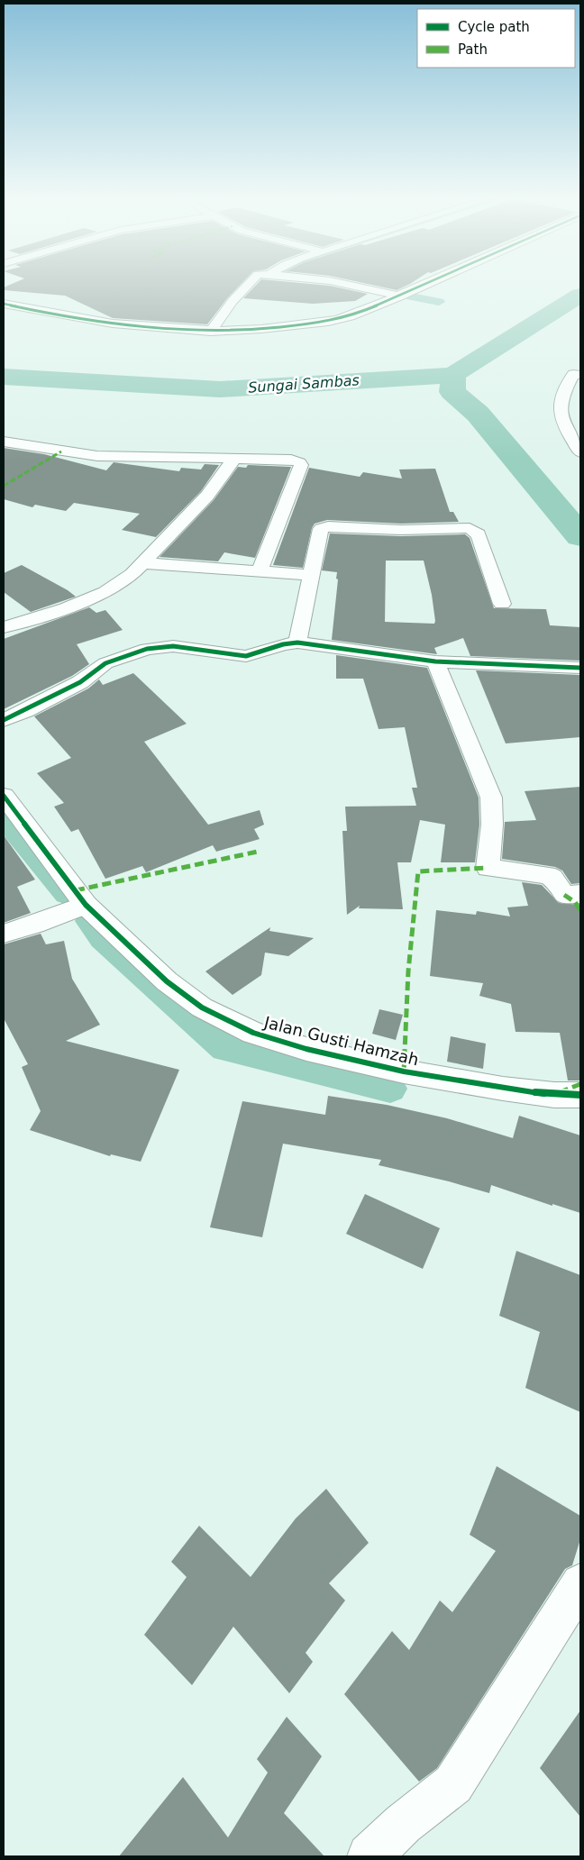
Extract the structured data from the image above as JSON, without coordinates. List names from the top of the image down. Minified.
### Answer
{"streets":{"street":["Jalan Gusti Hamzah"]},"water":["Sungai Sambas"],"legend":["Cycle path","Path"]}
